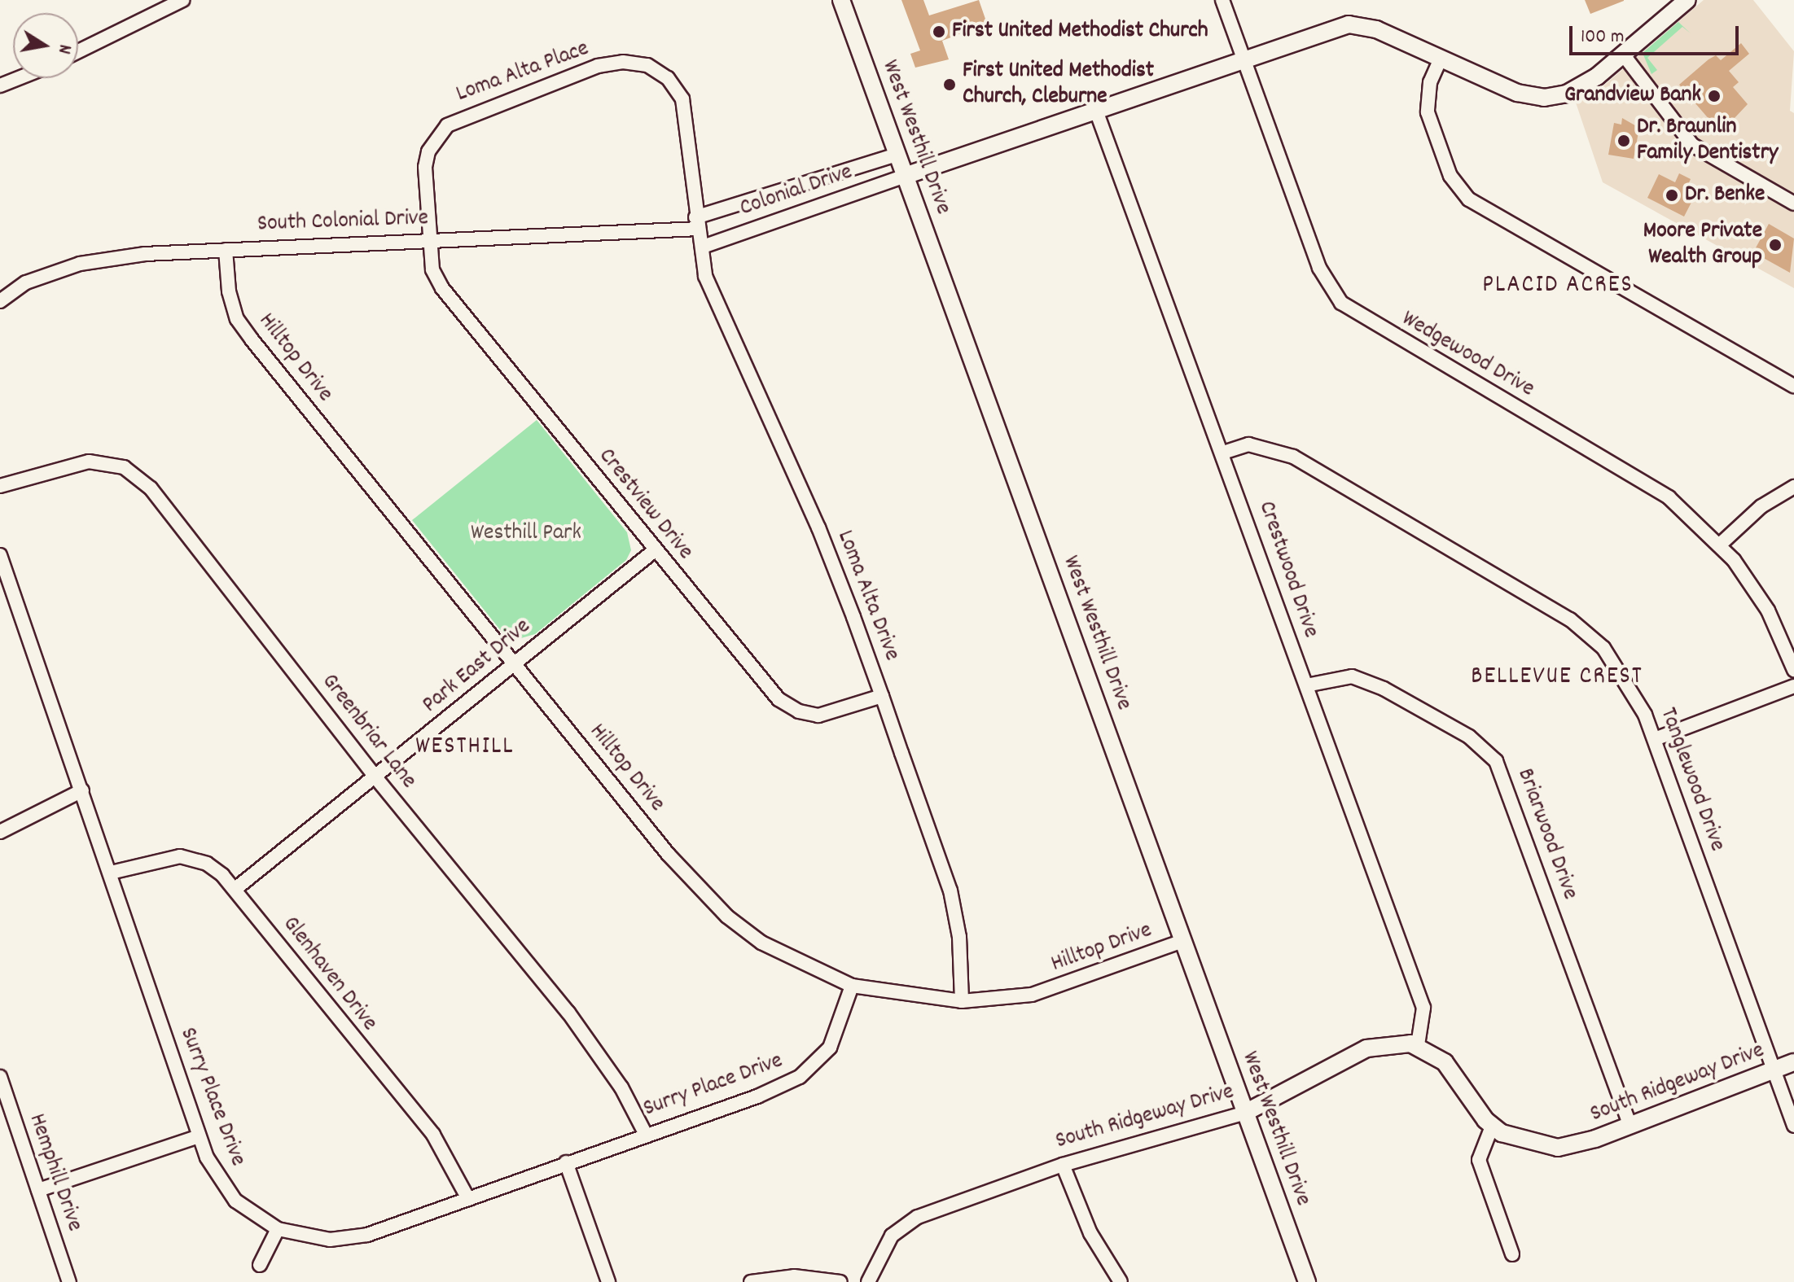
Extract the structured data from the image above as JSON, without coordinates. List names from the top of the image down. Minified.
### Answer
{"streets":{"street":["Loma Alta Place","West Westhill Drive","Colonial Drive","South Colonial Drive","Wedgewood Drive","Hilltop Drive","Crestview Drive","Crestwood Drive","Loma Alta Drive","Park East Drive","Greenbriar Lane","Tanglewood Drive","Briarwood Drive","Glenhaven Drive","South Ridgeway Drive","Surry Place Drive","Hemphill Drive"]},"crossings":[["Loma Alta Place","Colonial Drive"],["Loma Alta Place","South Colonial Drive"],["Loma Alta Place","Crestview Drive"],["Loma Alta Place","Loma Alta Drive"],["West Westhill Drive","Colonial Drive"],["West Westhill Drive","Hilltop Drive"],["West Westhill Drive","South Ridgeway Drive"],["Colonial Drive","South Colonial Drive"],["Colonial Drive","Loma Alta Drive"],["South Colonial Drive","Hilltop Drive"],["South Colonial Drive","Crestview Drive"],["South Colonial Drive","Loma Alta Drive"],["Hilltop Drive","Loma Alta Drive"],["Hilltop Drive","Park East Drive"],["Hilltop Drive","Surry Place Drive"],["Crestview Drive","Loma Alta Drive"],["Crestview Drive","Park East Drive"],["Crestwood Drive","Tanglewood Drive"],["Crestwood Drive","Briarwood Drive"],["Crestwood Drive","South Ridgeway Drive"],["Park East Drive","Greenbriar Lane"],["Park East Drive","Glenhaven Drive"],["Greenbriar Lane","Surry Place Drive"],["Tanglewood Drive","South Ridgeway Drive"],["Briarwood Drive","South Ridgeway Drive"],["Glenhaven Drive","Surry Place Drive"]],"districts":["PLACID ACRES","BELLEVUE CREST","WESTHILL"],"parks":["Westhill Park"],"places":["First United Methodist Church","First United Methodist Church, Cleburne","Grandview Bank","Dr. Braunlin Family Dentistry","Dr. Benke","Moore Private Wealth Group"],"scale_bar":"100 m","north":"right"}
